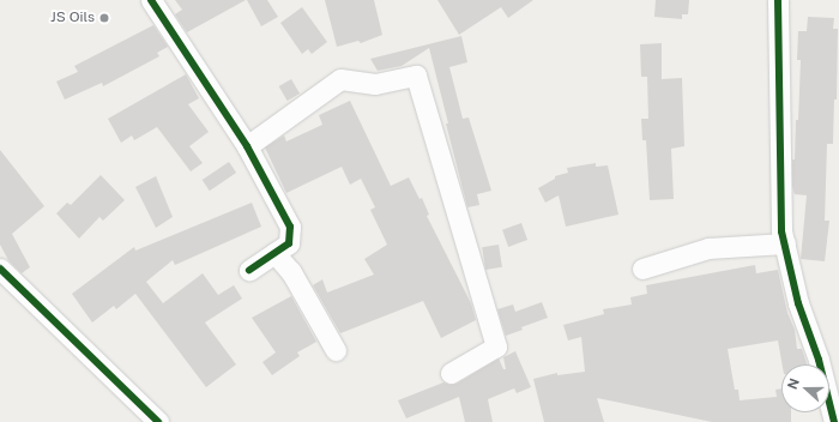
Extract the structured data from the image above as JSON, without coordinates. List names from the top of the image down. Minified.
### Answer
{"places":["JS Oils"],"north":"left"}
